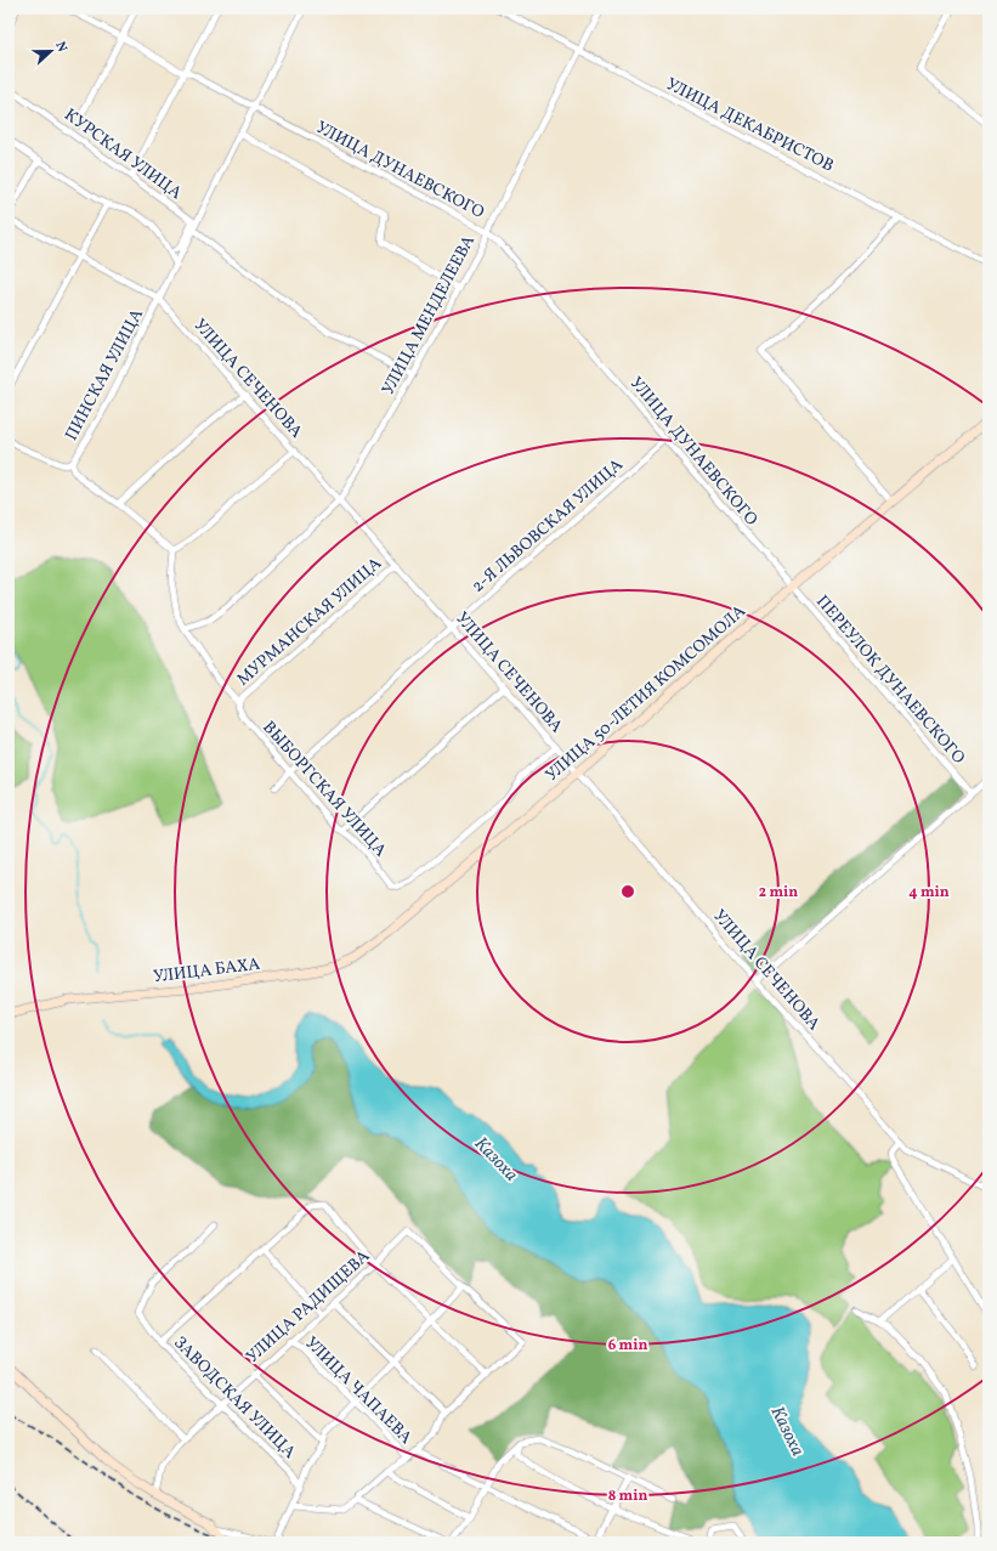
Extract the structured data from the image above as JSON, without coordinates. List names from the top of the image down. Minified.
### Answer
{"streets":{"main road":["УЛИЦА 50-ЛЕТИЯ КОМСОМОЛА","УЛИЦА БАХА"],"street":["УЛИЦА ДЕКАБРИСТОВ","КУРСКАЯ УЛИЦА","УЛИЦА ДУНАЕВСКОГО","УЛИЦА МЕНДЕЛЕЕВА","ПИНСКАЯ УЛИЦА","УЛИЦА СЕЧЕНОВА","2-Я ЛЬВОВСКАЯ УЛИЦА","МУРМАНСКАЯ УЛИЦА","ПЕРЕУЛОК ДУНАЕВСКОГО","ВЫБОРГСКАЯ УЛИЦА","УЛИЦА РАДИЩЕВА","УЛИЦА ЧАПАЕВА","ЗАВОДСКАЯ УЛИЦА"]},"crossings":[["УЛИЦА ДЕКАБРИСТОВ","УЛИЦА МЕНДЕЛЕЕВА"],["УЛИЦА ДУНАЕВСКОГО","УЛИЦА МЕНДЕЛЕЕВА"],["УЛИЦА ДУНАЕВСКОГО","ПИНСКАЯ УЛИЦА"],["УЛИЦА ДУНАЕВСКОГО","2-Я ЛЬВОВСКАЯ УЛИЦА"],["УЛИЦА ДУНАЕВСКОГО","ПЕРЕУЛОК ДУНАЕВСКОГО"],["УЛИЦА ДУНАЕВСКОГО","УЛИЦА 50-ЛЕТИЯ КОМСОМОЛА"],["УЛИЦА МЕНДЕЛЕЕВА","УЛИЦА СЕЧЕНОВА"],["УЛИЦА МЕНДЕЛЕЕВА","ВЫБОРГСКАЯ УЛИЦА"],["ПИНСКАЯ УЛИЦА","УЛИЦА СЕЧЕНОВА"],["УЛИЦА СЕЧЕНОВА","2-Я ЛЬВОВСКАЯ УЛИЦА"],["УЛИЦА СЕЧЕНОВА","МУРМАНСКАЯ УЛИЦА"],["УЛИЦА СЕЧЕНОВА","УЛИЦА 50-ЛЕТИЯ КОМСОМОЛА"],["УЛИЦА СЕЧЕНОВА","ВЫБОРГСКАЯ УЛИЦА"],["2-Я ЛЬВОВСКАЯ УЛИЦА","ВЫБОРГСКАЯ УЛИЦА"],["МУРМАНСКАЯ УЛИЦА","ВЫБОРГСКАЯ УЛИЦА"],["ПЕРЕУЛОК ДУНАЕВСКОГО","УЛИЦА 50-ЛЕТИЯ КОМСОМОЛА"],["УЛИЦА 50-ЛЕТИЯ КОМСОМОЛА","УЛИЦА БАХА"],["УЛИЦА РАДИЩЕВА","УЛИЦА ЧАПАЕВА"],["УЛИЦА РАДИЩЕВА","ЗАВОДСКАЯ УЛИЦА"]],"water":["Казоха"],"north":"right","rings":["2 min","4 min","6 min","8 min"]}
